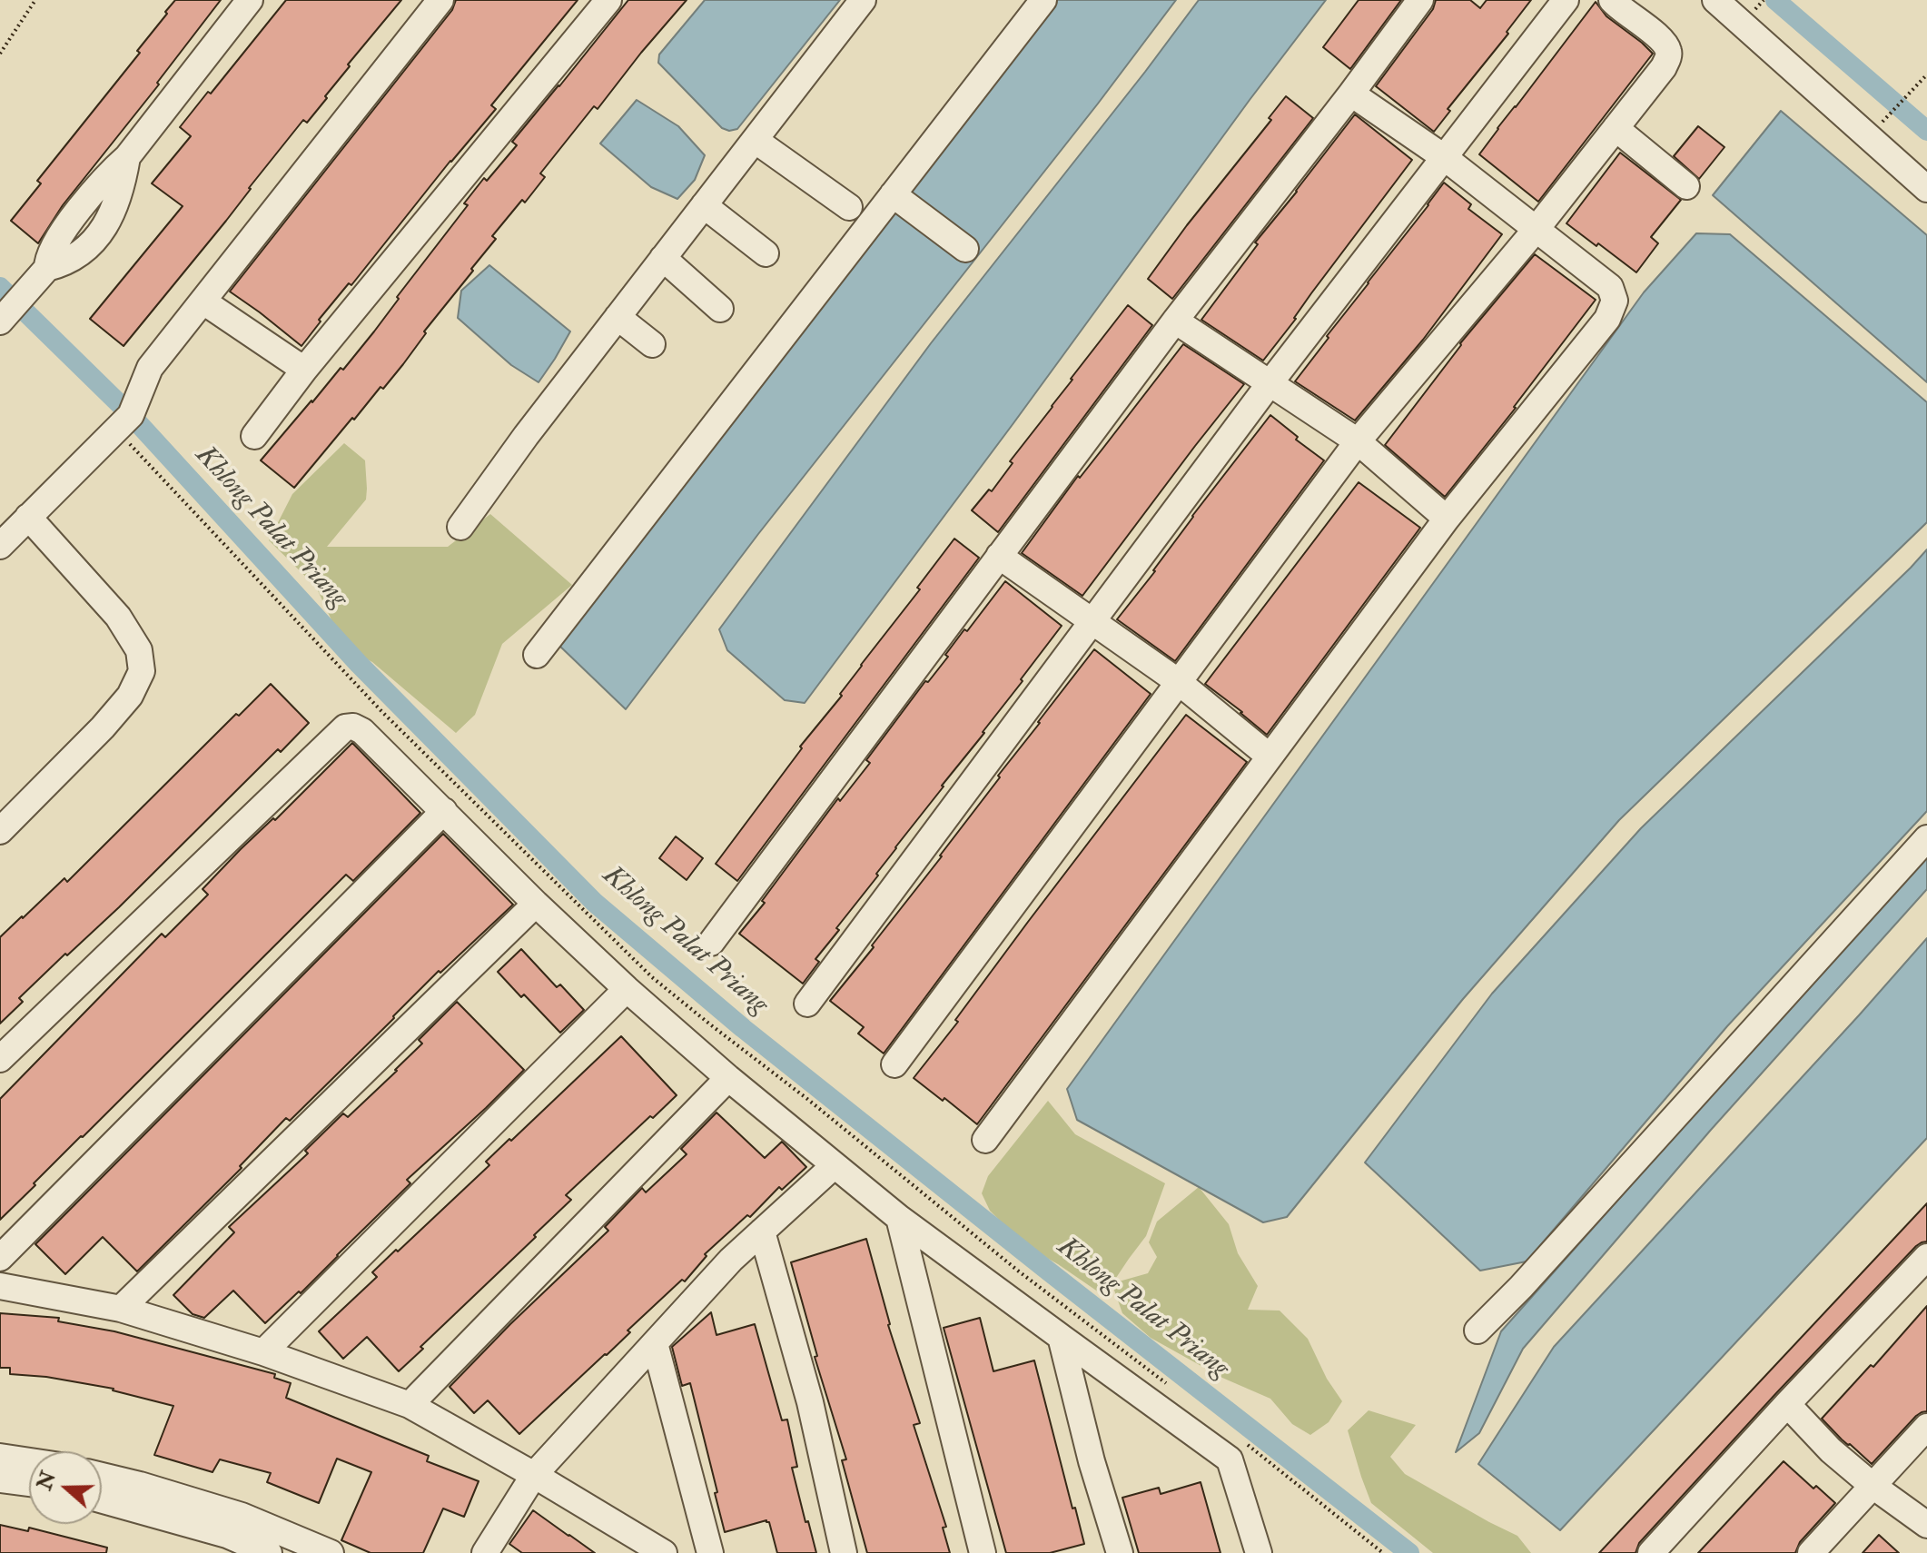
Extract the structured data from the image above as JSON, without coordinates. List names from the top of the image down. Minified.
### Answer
{"water":["Khlong Palat Priang"],"north":"left"}
